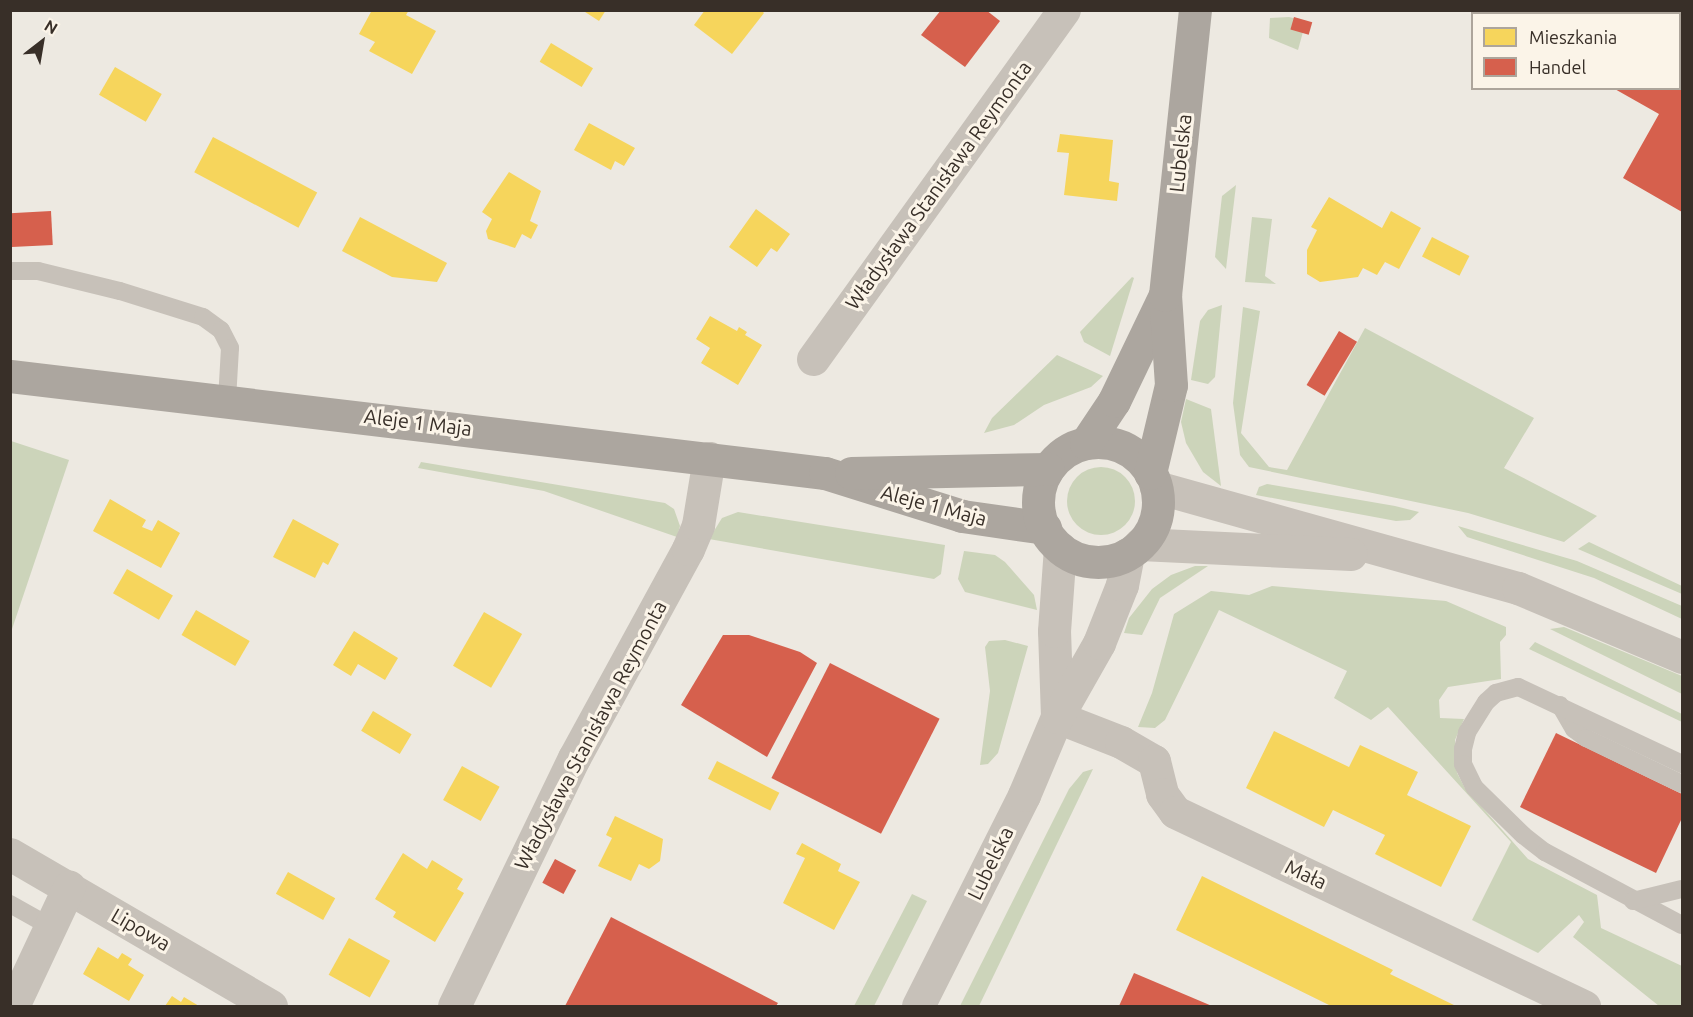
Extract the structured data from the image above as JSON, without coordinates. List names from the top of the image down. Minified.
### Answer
{"streets":{"main road":["Lubelska","Aleje 1 Maja"],"street":["Władysława Stanisława Reymonta","Mała","Lipowa"]},"crossings":[["Lubelska","Aleje 1 Maja"],["Lubelska","Mała"],["Władysława Stanisława Reymonta","Aleje 1 Maja"]],"legend":["Mieszkania","Handel"],"north":"top right"}
